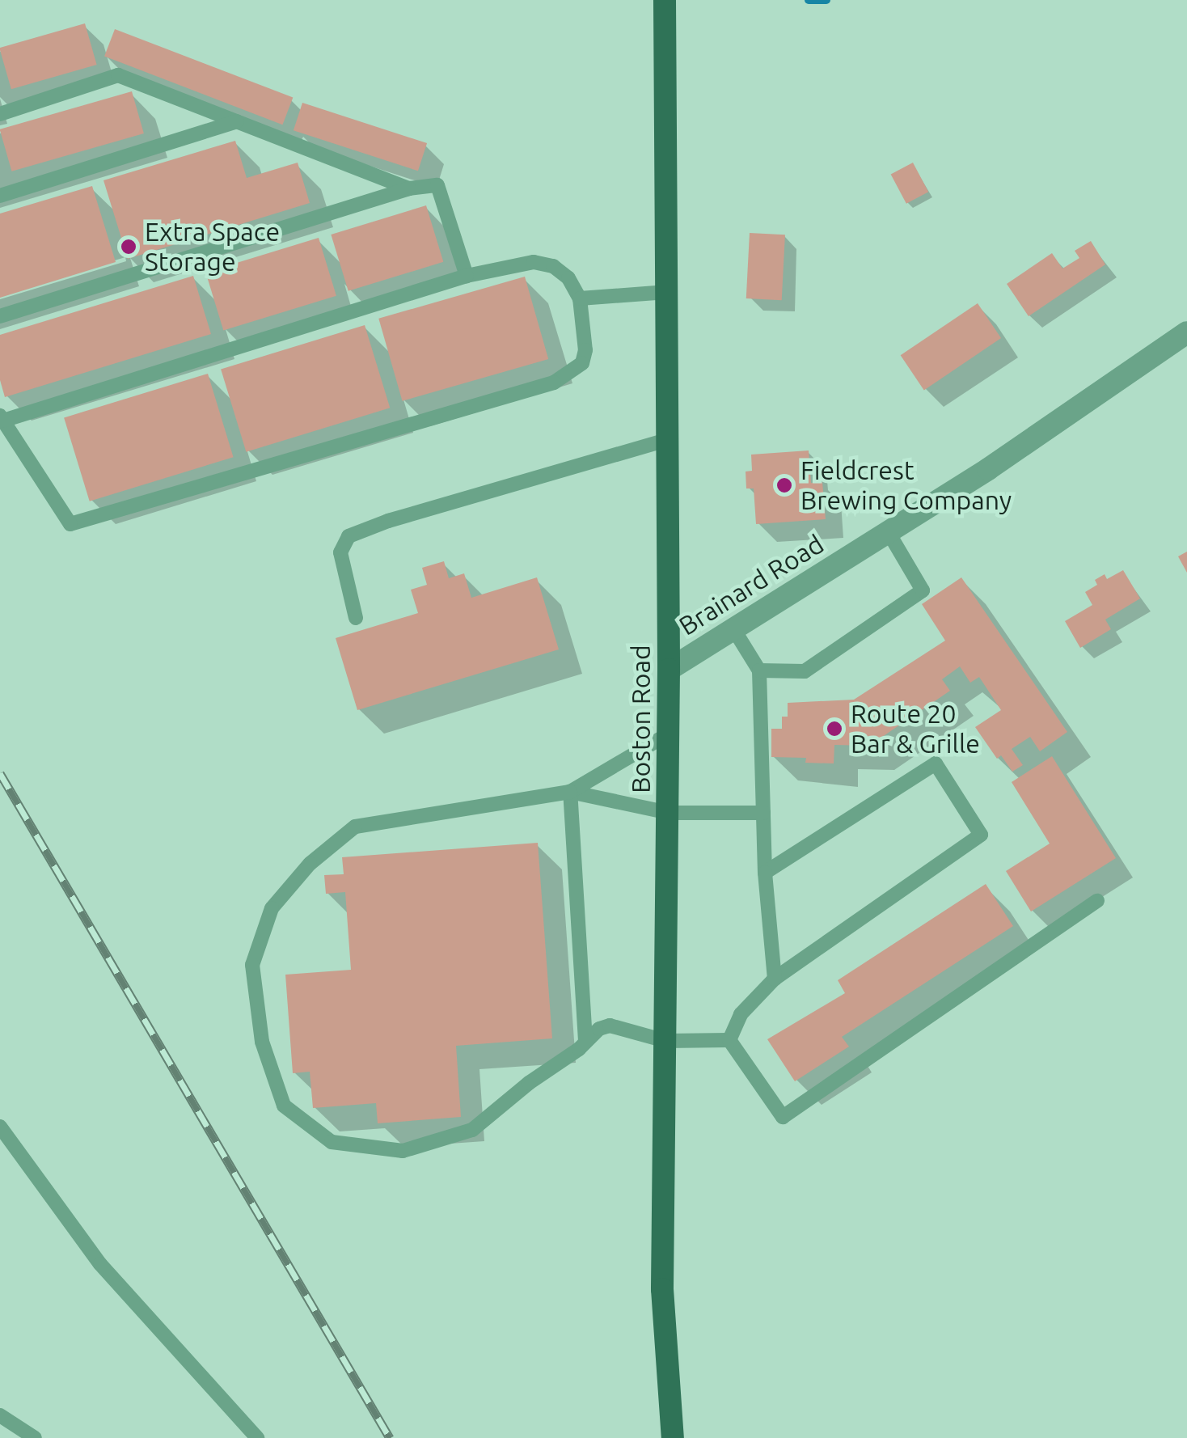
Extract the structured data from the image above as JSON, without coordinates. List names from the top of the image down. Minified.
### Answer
{"streets":{"main road":["Boston Road"],"street":["Brainard Road"]},"crossings":[["Brainard Road","Boston Road"]],"places":["Extra Space Storage","Fieldcrest Brewing Company","Route 20 Bar & Grille"]}
